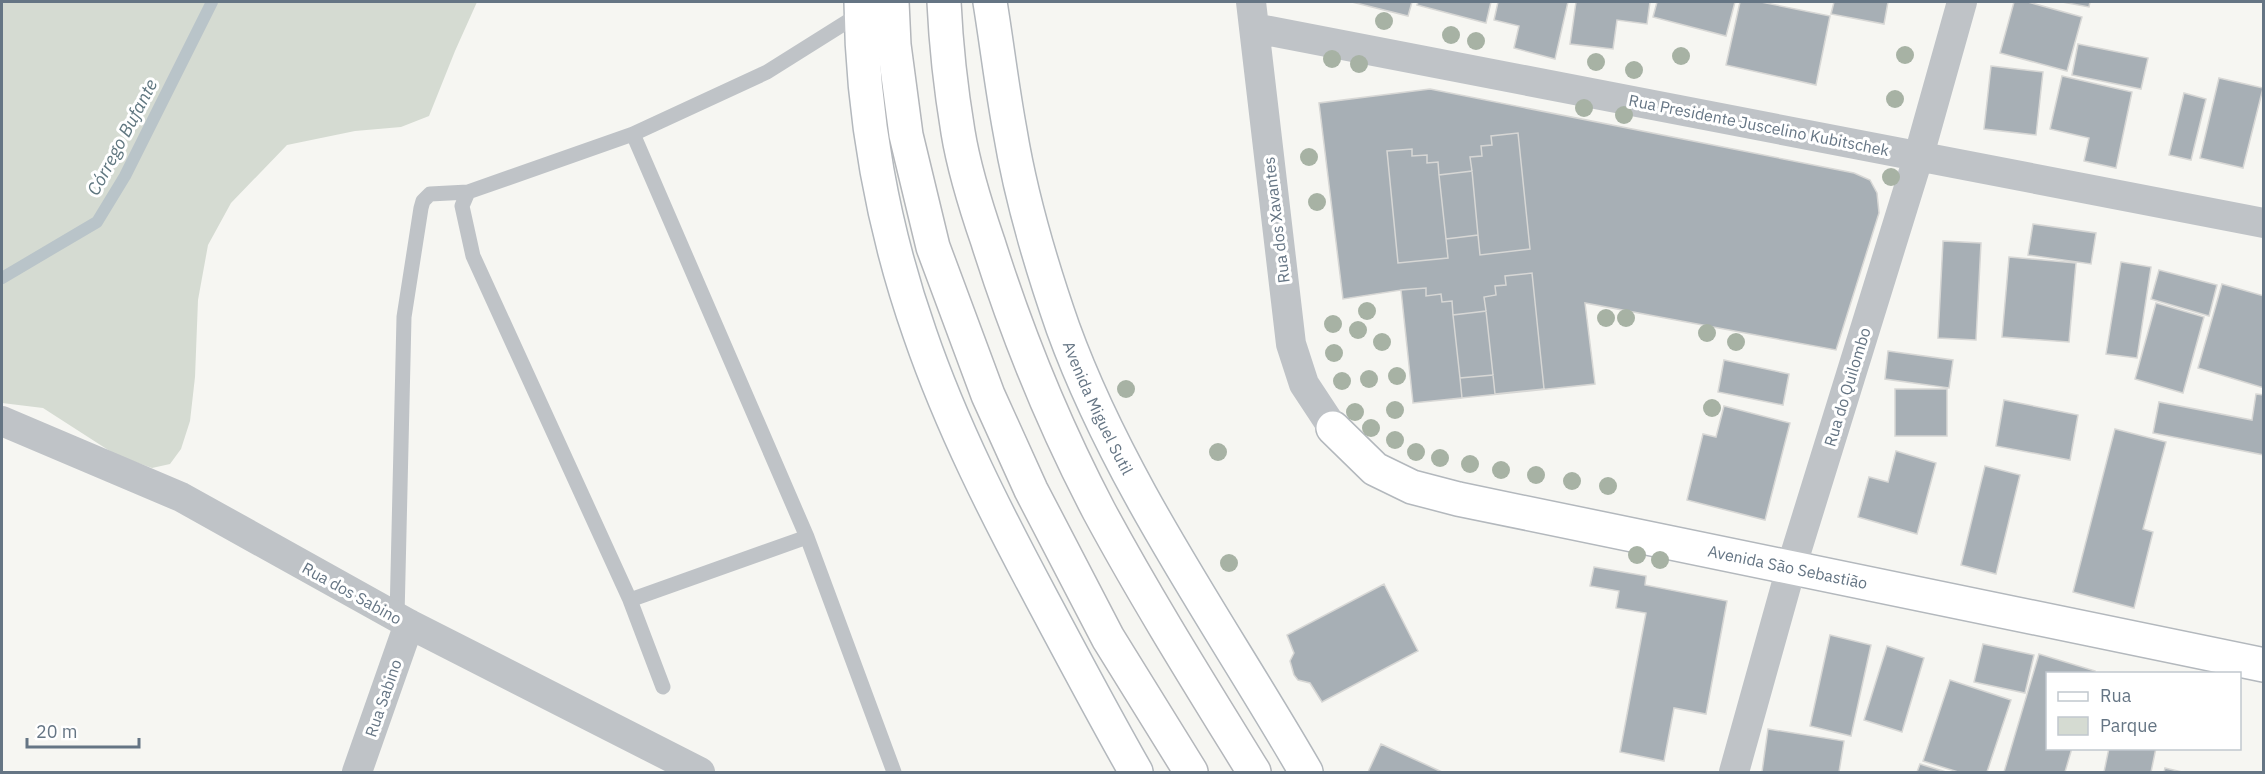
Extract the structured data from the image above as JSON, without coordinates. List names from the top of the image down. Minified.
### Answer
{"streets":{"main road":["Avenida Miguel Sutil","Avenida São Sebastião"],"street":["Rua Presidente Juscelino Kubitschek","Rua dos Xavantes","Rua do Quilombo","Rua dos Sabino","Rua Sabino"]},"crossings":[["Rua Presidente Juscelino Kubitschek","Rua dos Xavantes"],["Rua Presidente Juscelino Kubitschek","Rua do Quilombo"],["Rua dos Xavantes","Avenida São Sebastião"],["Rua do Quilombo","Avenida São Sebastião"],["Rua dos Sabino","Rua Sabino"]],"water":["Córrego Bufante"],"legend":["Rua","Parque"],"scale_bar":"20 m"}
